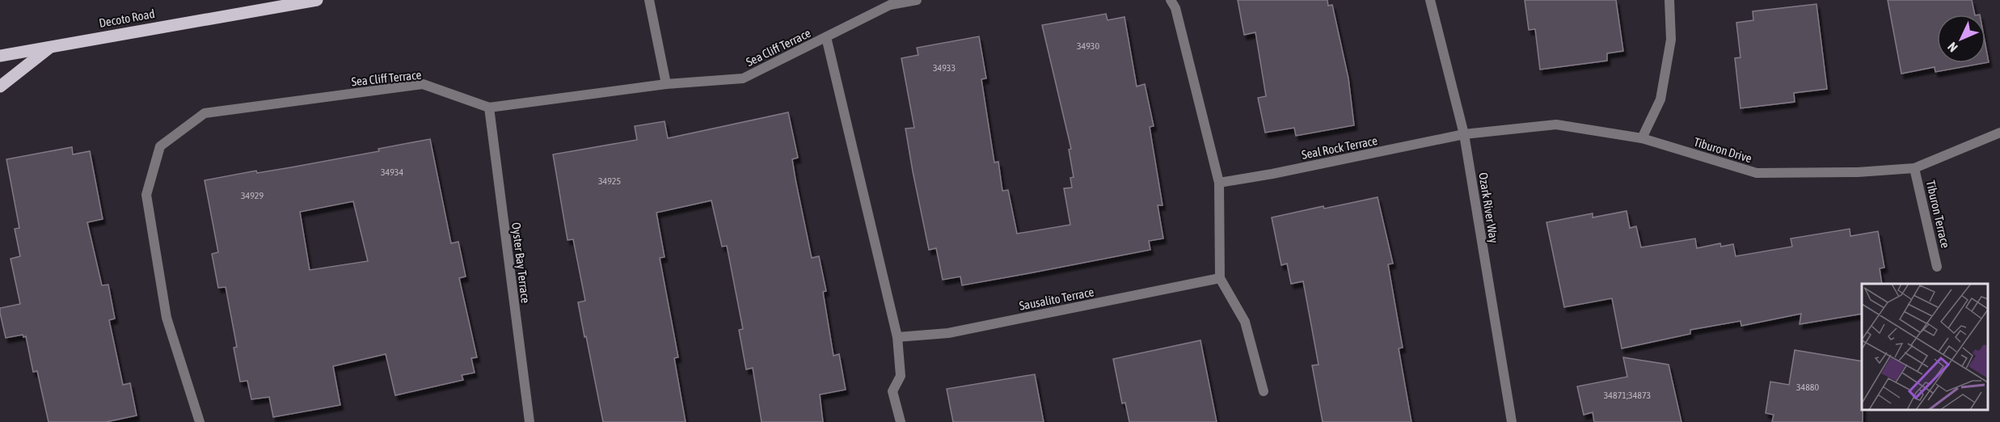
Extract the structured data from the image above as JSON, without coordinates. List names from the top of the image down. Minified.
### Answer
{"streets":{"main road":["Decoto Road"],"street":["Sea Cliff Terrace","Seal Rock Terrace","Tiburon Drive","Ozark River Way","Tiburon Terrace","Oyster Bay Terrace","Sausalito Terrace"]},"crossings":[["Sea Cliff Terrace","Oyster Bay Terrace"],["Seal Rock Terrace","Tiburon Drive"],["Seal Rock Terrace","Ozark River Way"],["Tiburon Drive","Ozark River Way"],["Tiburon Drive","Tiburon Terrace"]],"house_numbers":["34930","34933","34934","34925","34929","34880","34871;34873"],"north":"bottom left"}
